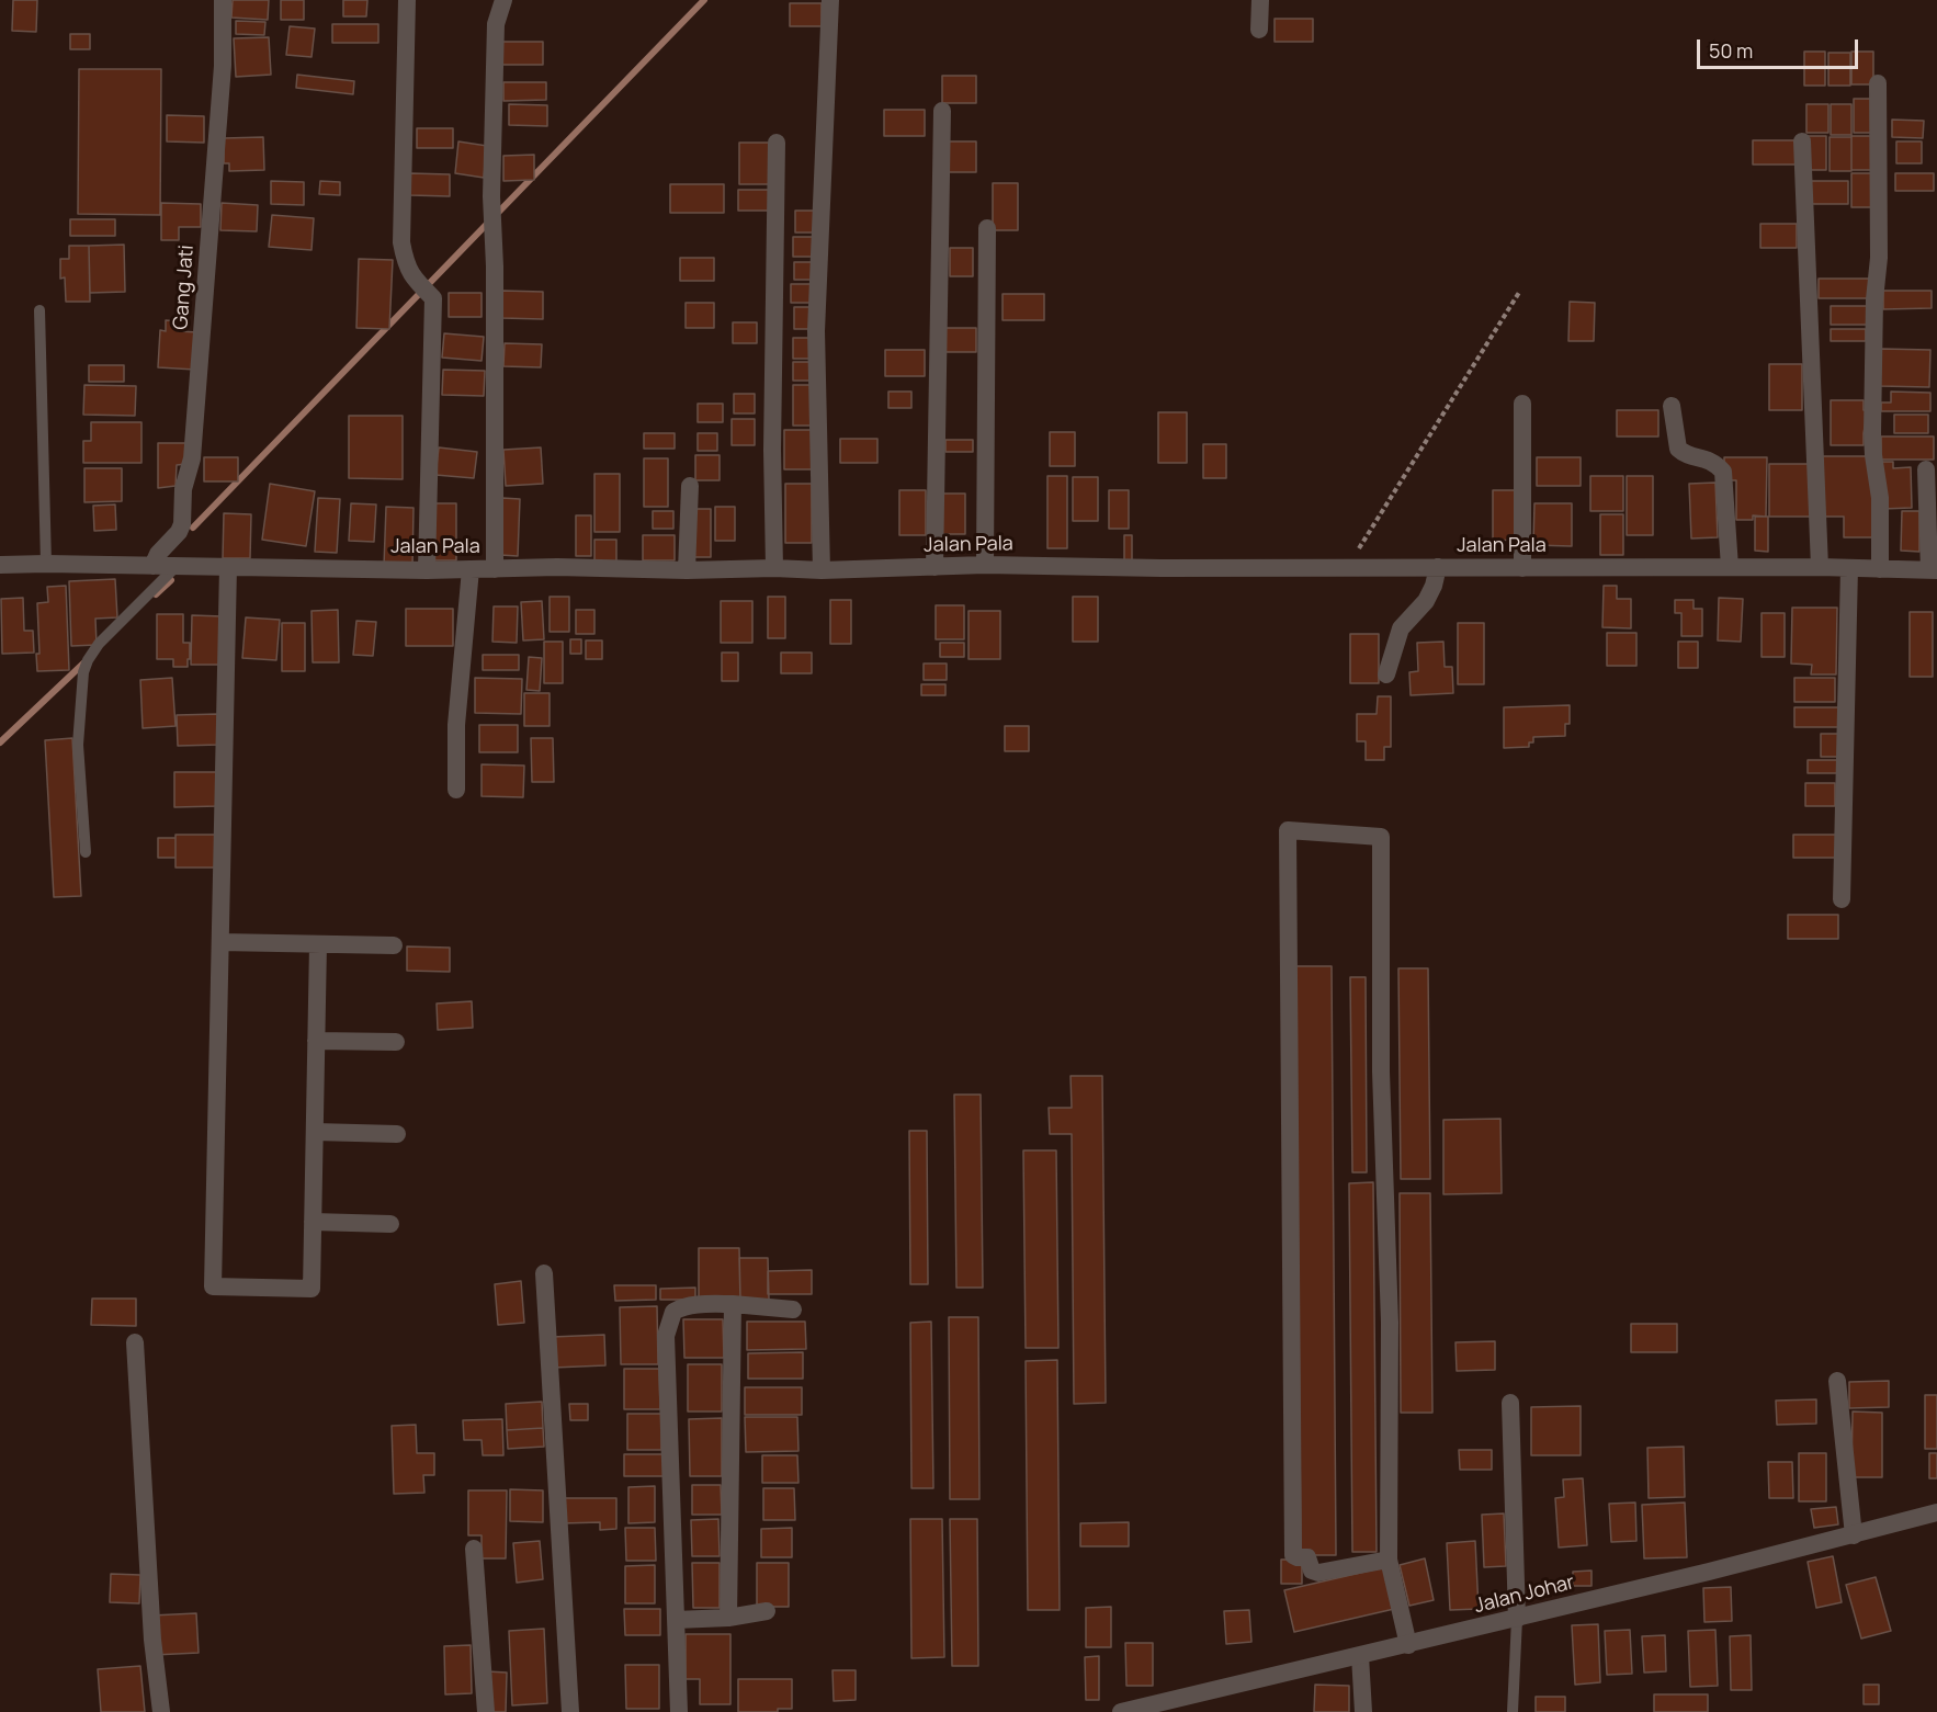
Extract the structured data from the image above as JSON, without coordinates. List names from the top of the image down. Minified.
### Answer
{"streets":{"street":["Gang Jati","Jalan Pala","Jalan Johar"]},"crossings":[["Gang Jati","Jalan Pala"]],"scale_bar":"50 m"}
